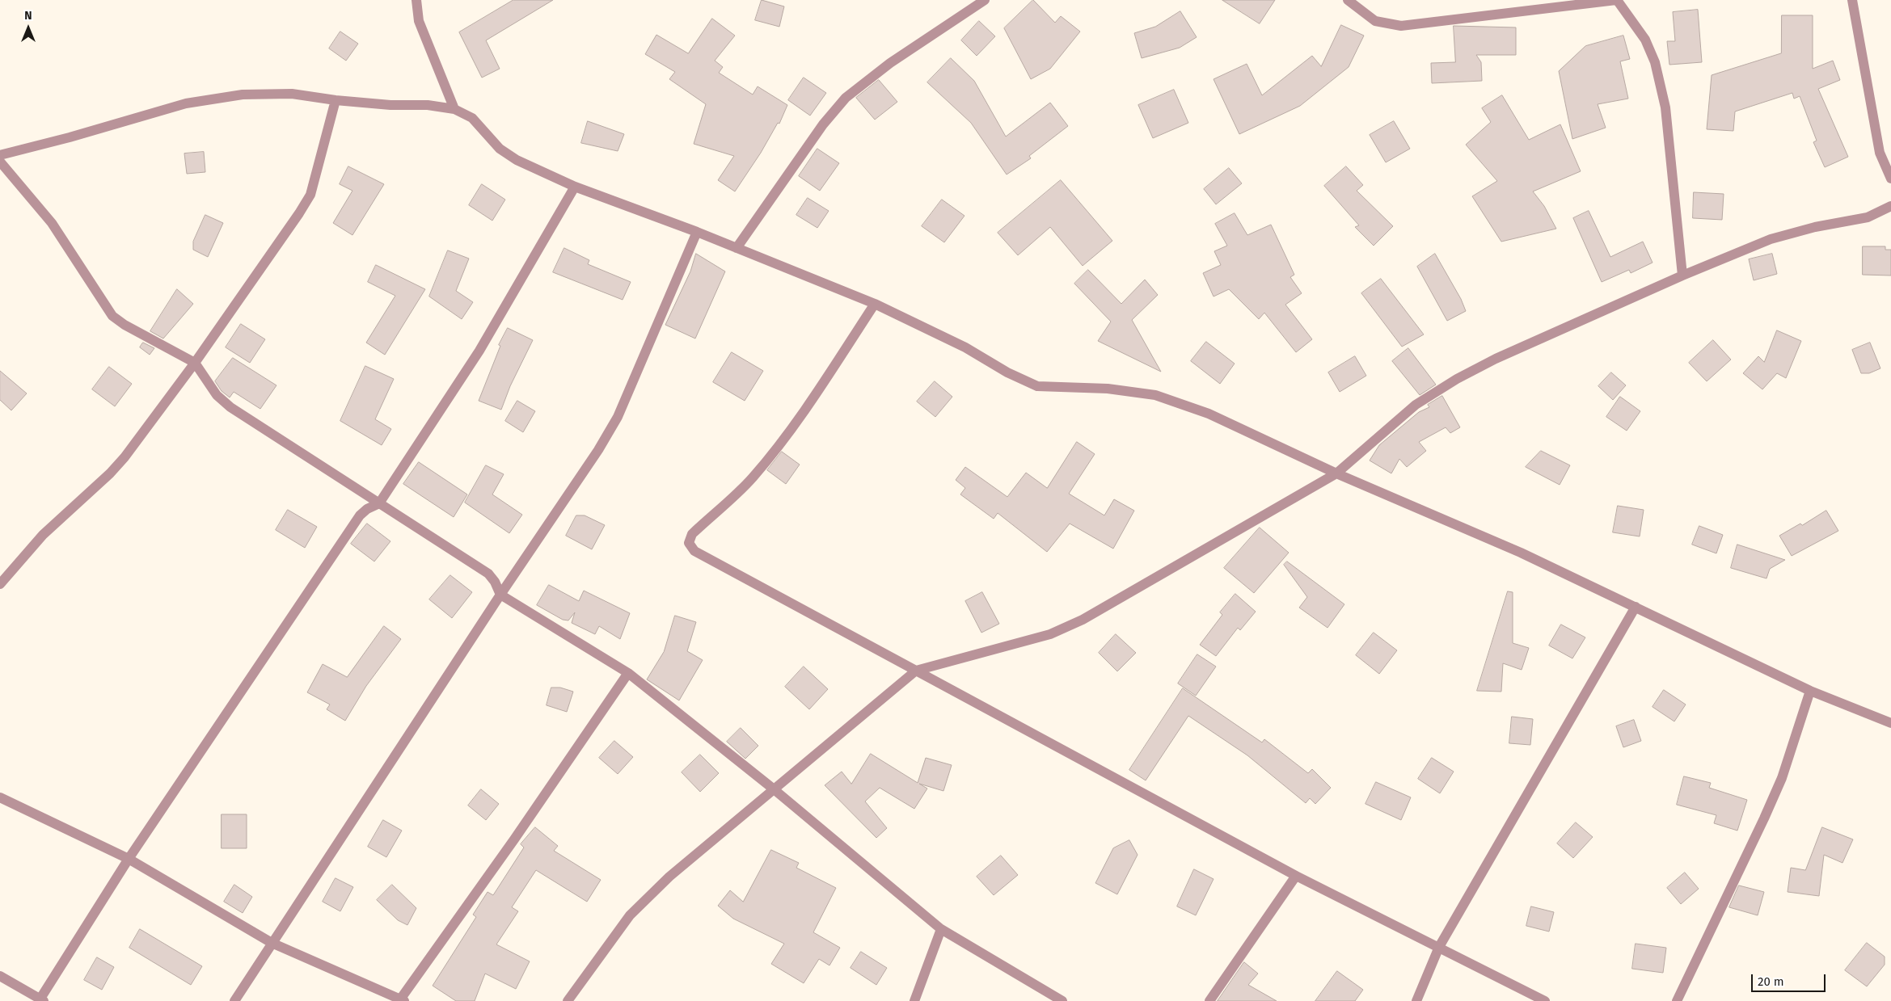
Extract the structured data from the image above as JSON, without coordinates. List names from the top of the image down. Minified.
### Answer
{"scale_bar":"20 m","north":"top"}
